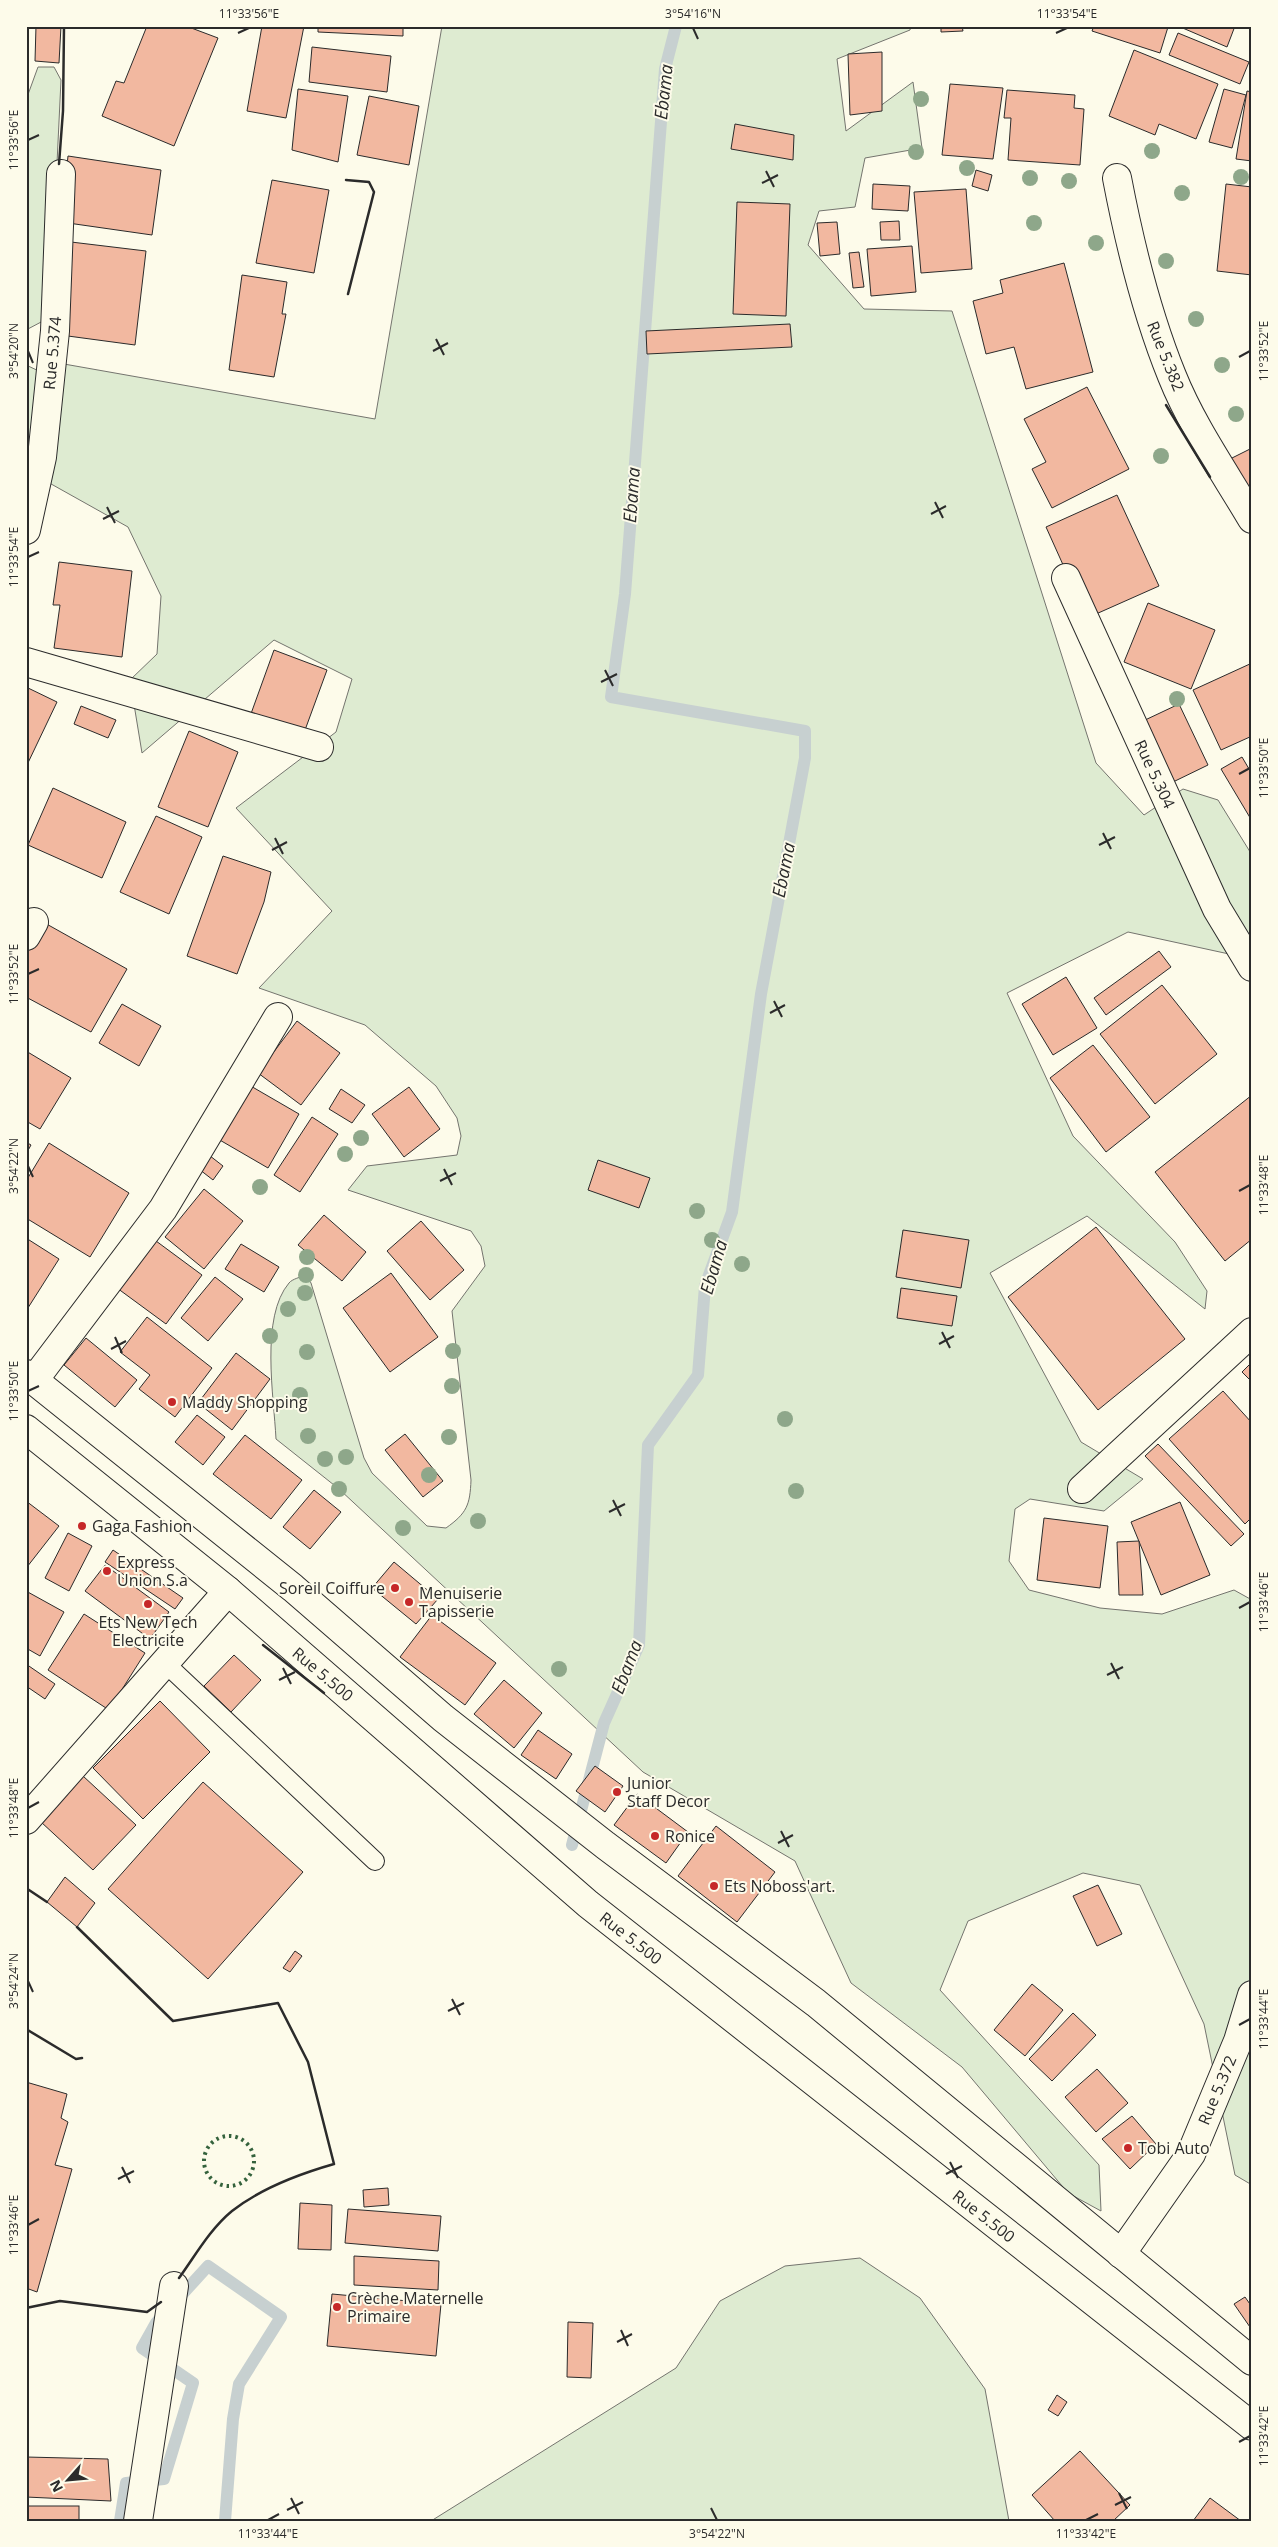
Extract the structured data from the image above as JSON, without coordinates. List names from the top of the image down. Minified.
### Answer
{"streets":{"main road":["Rue 5.374","Rue 5.382","Rue 5.304","Rue 5.500","Rue 5.372"]},"water":["Ebama"],"places":["Maddy Shopping","Gaga Fashion","Express Union S.a","Soreil Coiffure","Menuiserie Tapisserie","Ets New Tech Electricite","Junior Staff Decor","Ronice","Ets Noboss'art.","Tobi Auto","Crèche Maternelle Primaire"],"north":"bottom left","coordinates":["11°33'56\"E","3°54'16\"N","11°33'54\"E","11°33'52\"E","3°54'20\"N","11°33'50\"E","3°54'22\"N","11°33'48\"E","11°33'46\"E","3°54'24\"N","11°33'44\"E","11°33'42\"E"]}
